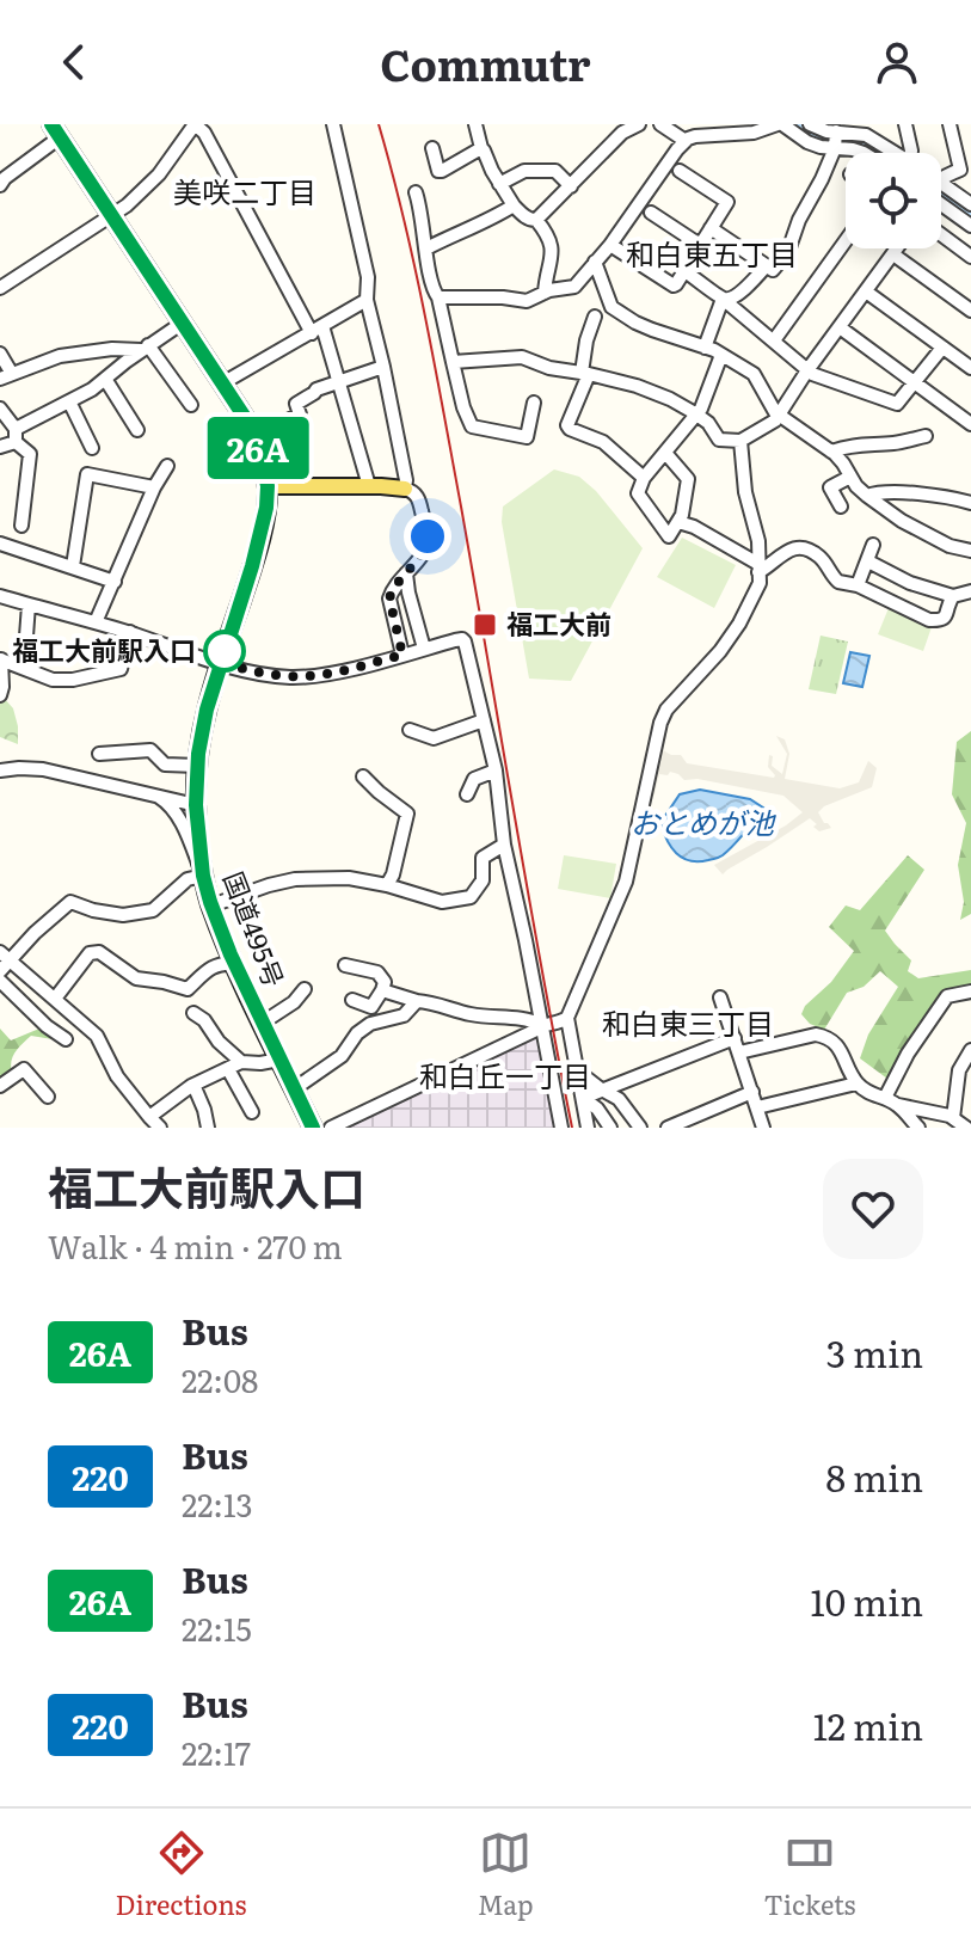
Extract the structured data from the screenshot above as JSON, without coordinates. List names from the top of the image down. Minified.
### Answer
{"streets":{"highway":["国道495号"]},"districts":["美咲二丁目","和白東五丁目","和白東三丁目","和白丘一丁目"],"water":["おとめが池"],"places":{"transit":["福工大前"],"other":["福工大前駅入口"]},"lines":["bus line 26A"],"page":{"header":"Commutr","on_map":"26A","heading":["福工大前駅入口","Walk · 4 min · 270 m"],"list":[{"mark":"26A","name":"Bus","note":"22:08","value":"3 min"},{"mark":"220","name":"Bus","note":"22:13","value":"8 min"},{"mark":"26A","name":"Bus","note":"22:15","value":"10 min"},{"mark":"220","name":"Bus","note":"22:17","value":"12 min"}],"tabs":["Directions","Map","Tickets"]}}
